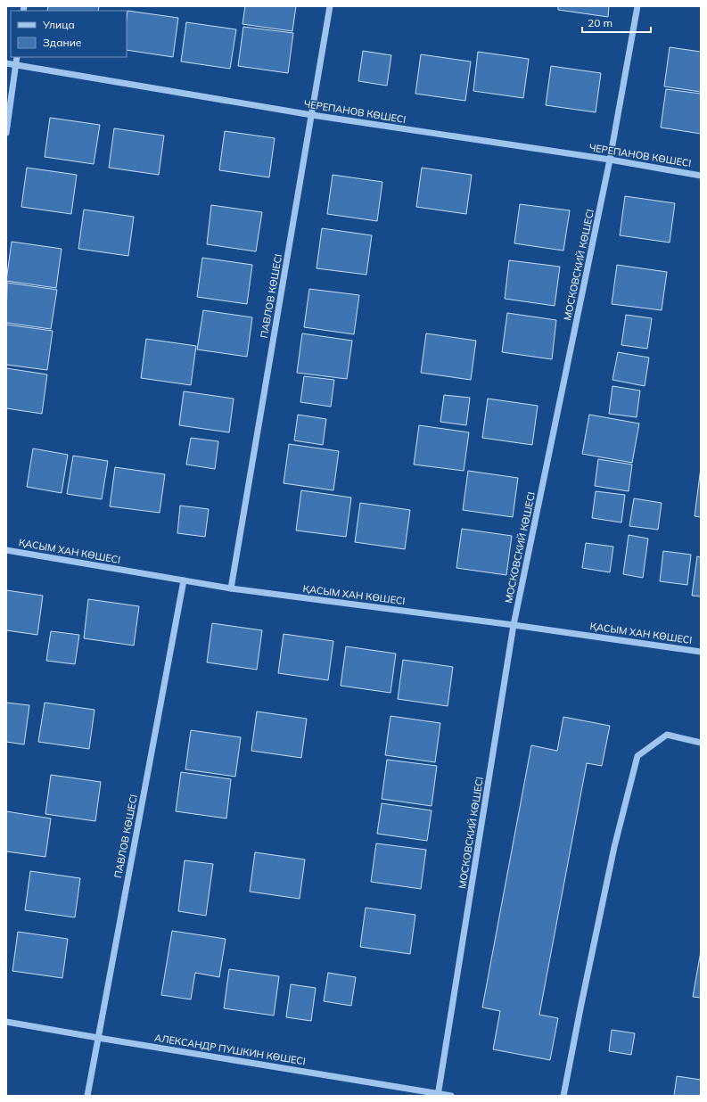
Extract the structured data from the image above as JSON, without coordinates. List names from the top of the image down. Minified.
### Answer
{"streets":{"street":["ЧЕРЕПАНОВ КӨШЕСІ","МОСКОВСКИЙ КӨШЕСІ","ПАВЛОВ КӨШЕСІ","ҚАСЫМ ХАН КӨШЕСІ","АЛЕКСАНДР ПУШКИН КӨШЕСІ"]},"crossings":[["ЧЕРЕПАНОВ КӨШЕСІ","МОСКОВСКИЙ КӨШЕСІ"],["ЧЕРЕПАНОВ КӨШЕСІ","ПАВЛОВ КӨШЕСІ"],["МОСКОВСКИЙ КӨШЕСІ","ҚАСЫМ ХАН КӨШЕСІ"],["МОСКОВСКИЙ КӨШЕСІ","АЛЕКСАНДР ПУШКИН КӨШЕСІ"],["ПАВЛОВ КӨШЕСІ","ҚАСЫМ ХАН КӨШЕСІ"],["ПАВЛОВ КӨШЕСІ","АЛЕКСАНДР ПУШКИН КӨШЕСІ"]],"legend":["Улица","Здание"],"scale_bar":"20 m"}
